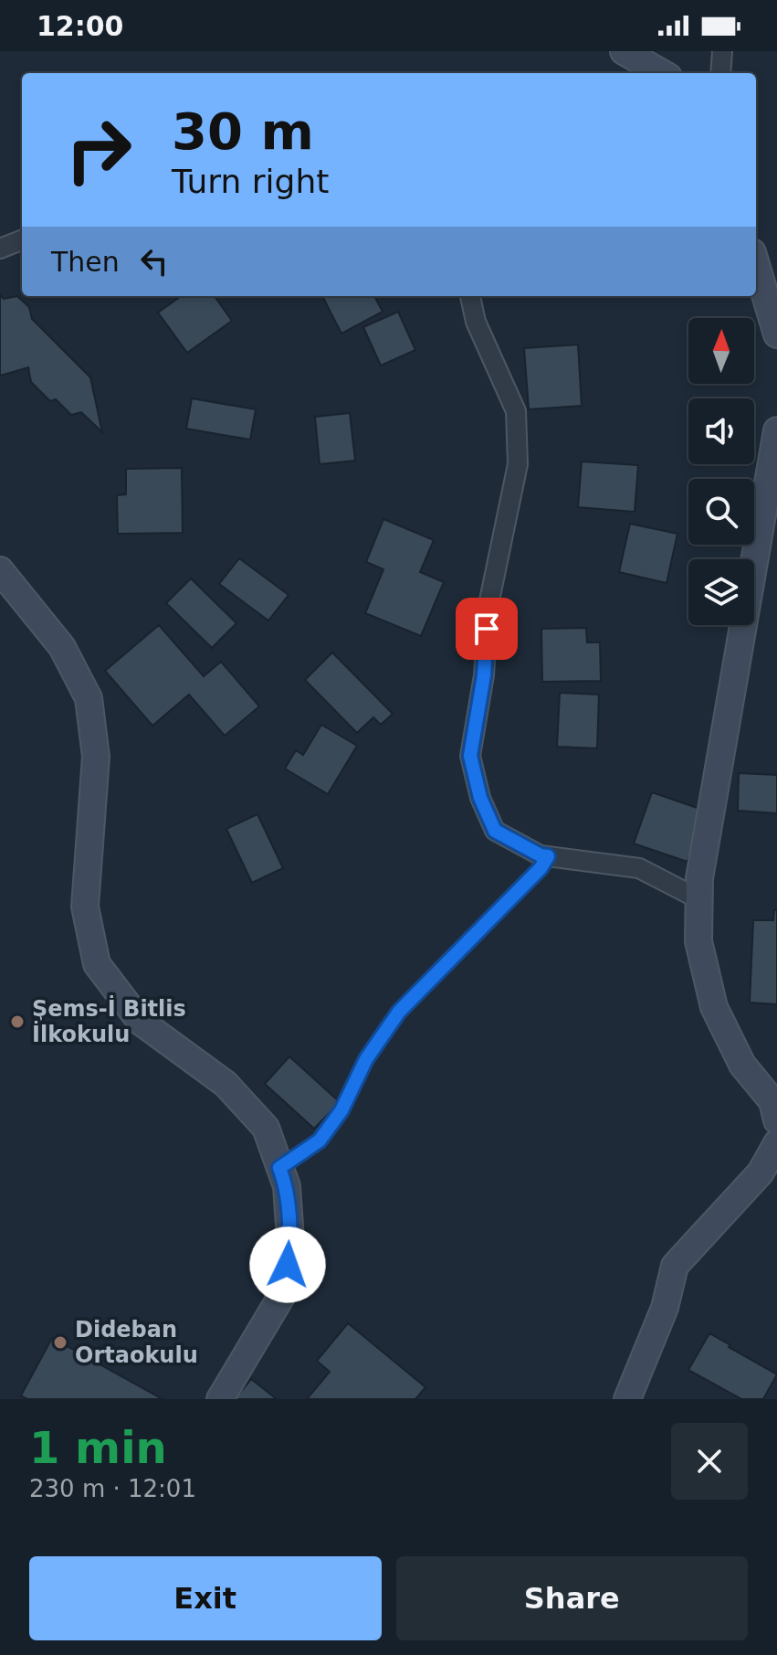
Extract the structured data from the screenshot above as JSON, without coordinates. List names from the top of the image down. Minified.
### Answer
{"places":["Şems-İ Bitlis İlkokulu","Dideban Ortaokulu"],"north":"top","page":{"status":"12:00","turn":["30 m","Turn right"],"then":"Then","heading":["1 min","230 m · 12:01"],"buttons":["Exit","Share"]}}
